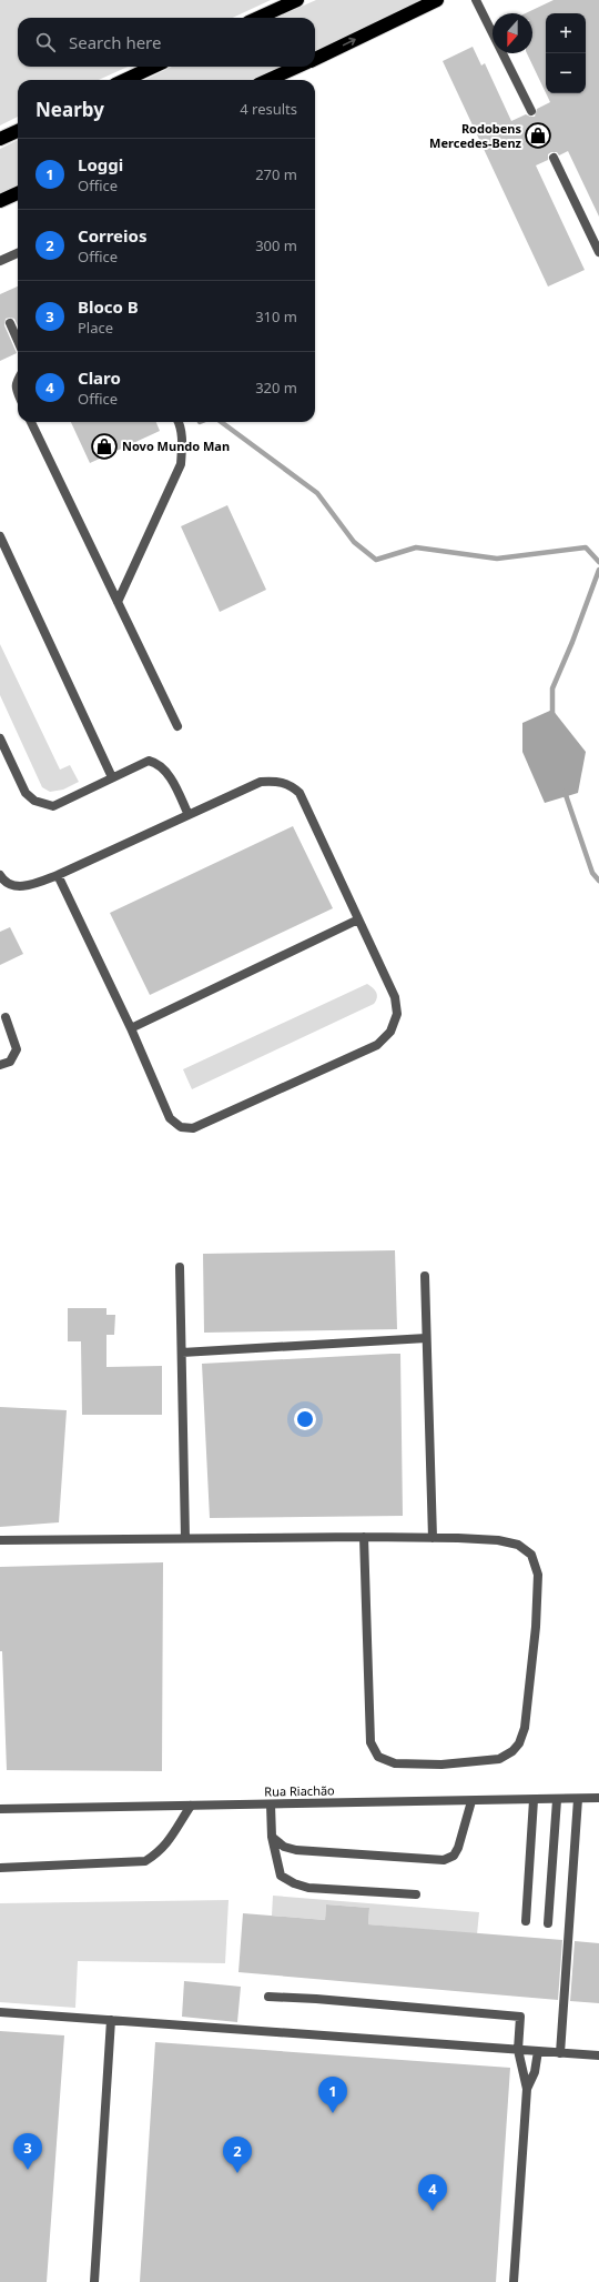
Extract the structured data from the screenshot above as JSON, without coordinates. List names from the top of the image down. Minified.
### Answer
{"streets":{"street":["Rua Riachão"]},"places":{"shop":["Rodobens Mercedes-Benz","Novo Mundo Man"]},"north":"bottom","page":{"map_buttons":["+","−"],"search":"Search here","heading":["Nearby","4 results"],"list":[{"mark":"1","name":"Loggi","note":"Office","value":"270 m"},{"mark":"2","name":"Correios","note":"Office","value":"300 m"},{"mark":"3","name":"Bloco B","note":"Place","value":"310 m"},{"mark":"4","name":"Claro","note":"Office","value":"320 m"}],"pins":["1","3","2","4"]}}
